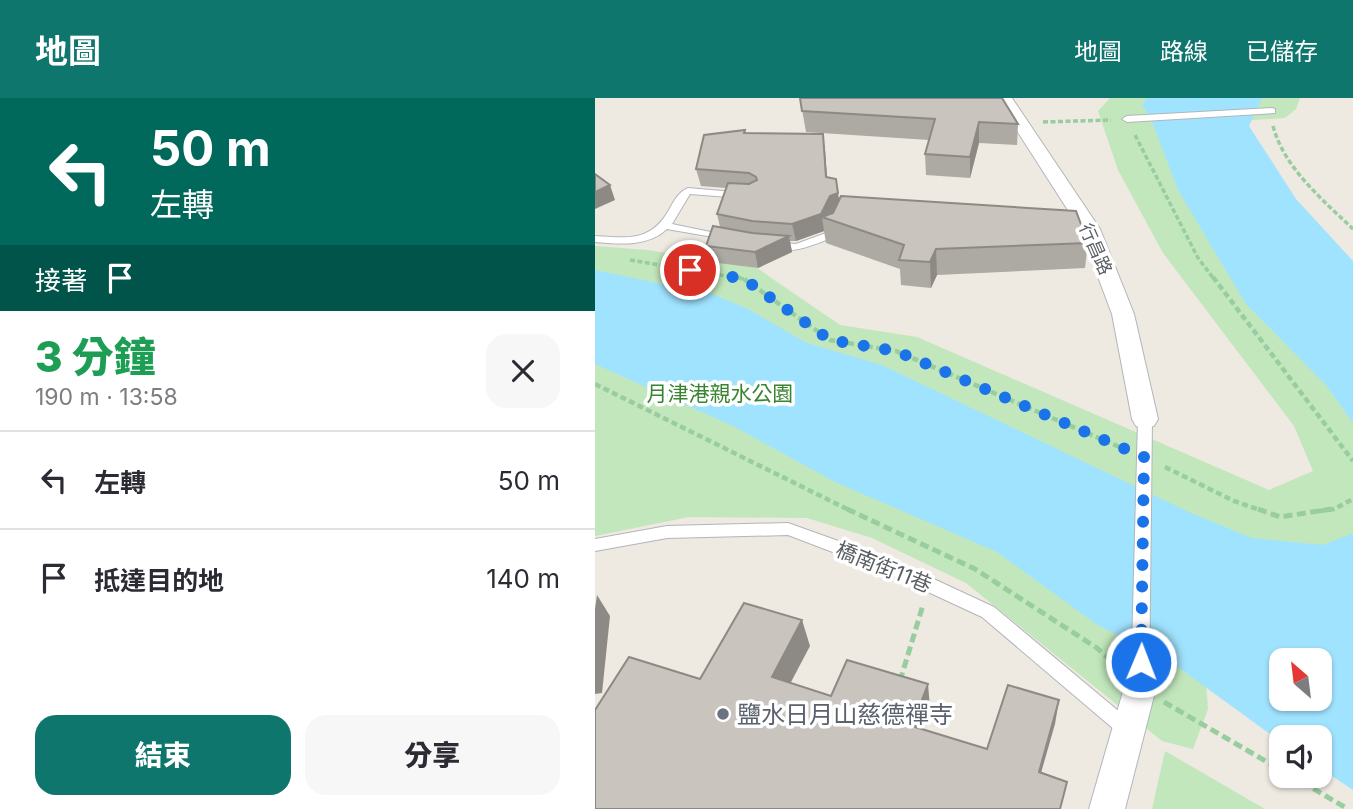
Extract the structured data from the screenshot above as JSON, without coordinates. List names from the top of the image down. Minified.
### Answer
{"streets":{"street":["行昌路"],"lane":["橋南街11巷"]},"parks":["月津港親水公園"],"places":["鹽水日月山慈德禪寺"],"north":"top left","page":{"header":"地圖","nav":["地圖","路線","已儲存"],"turn":["50 m","左轉"],"then":"接著","heading":["3 分鐘","190 m · 13:58"],"list":[{"name":"左轉","value":"50 m"},{"name":"抵達目的地","value":"140 m"}],"buttons":["結束","分享"]}}
